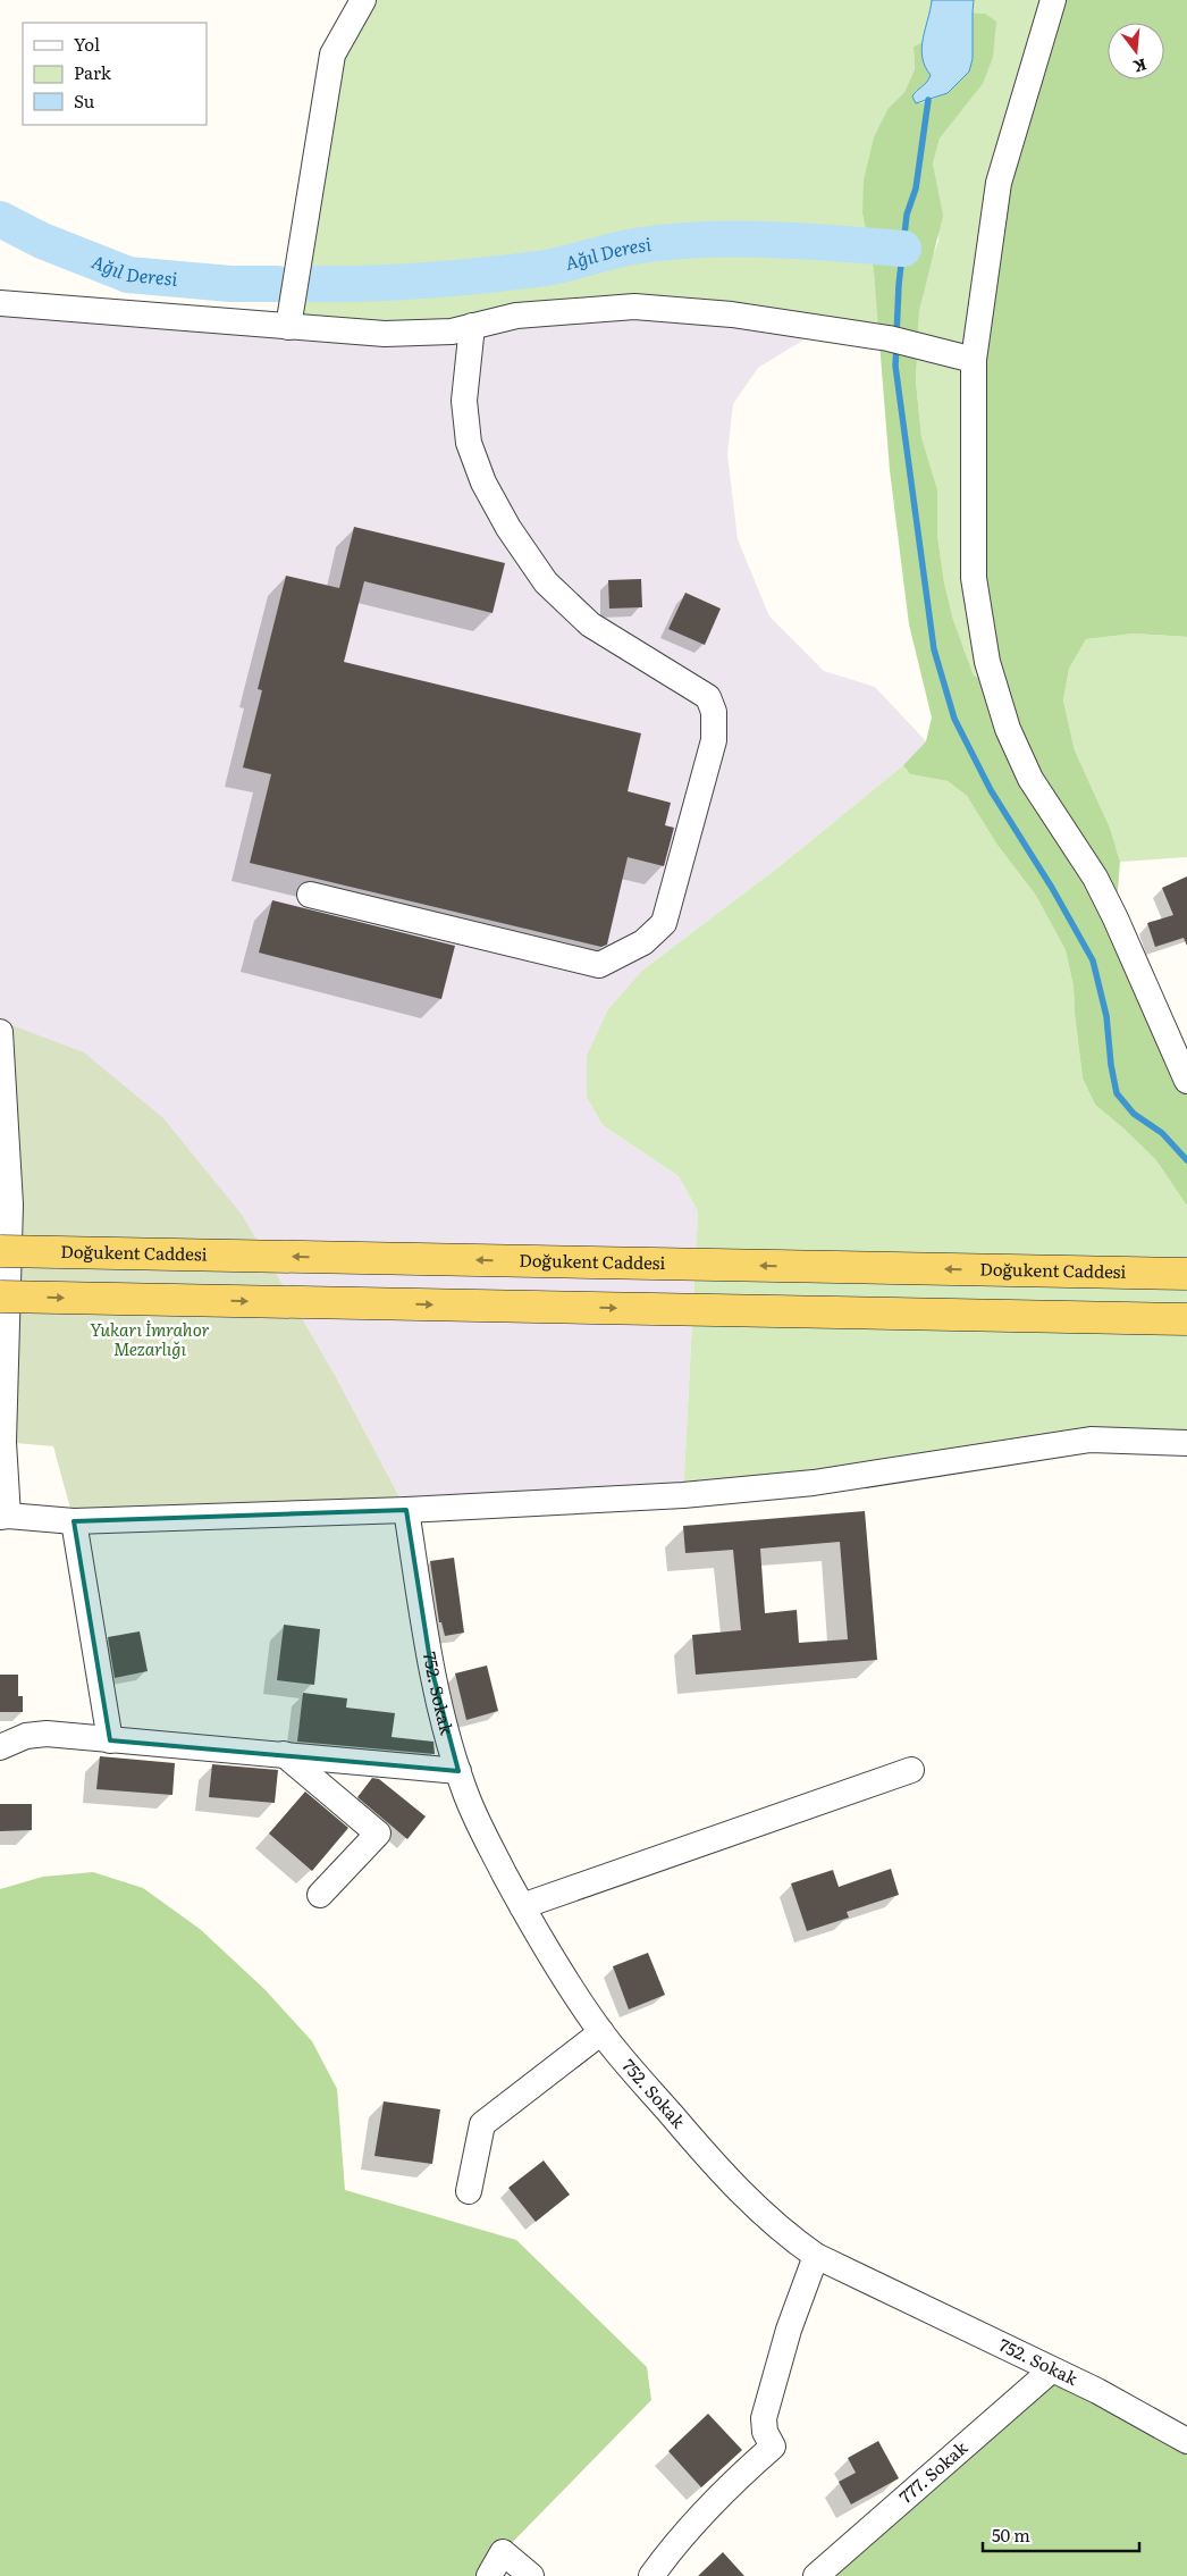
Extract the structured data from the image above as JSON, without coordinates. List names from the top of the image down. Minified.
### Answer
{"streets":{"main road":["Doğukent Caddesi"],"street":["752. Sokak","777. Sokak"]},"crossings":[["752. Sokak","777. Sokak"]],"water":["Ağıl Deresi"],"parks":["Yukarı İmrahor Mezarlığı"],"legend":["Yol","Park","Su"],"scale_bar":"50 m","north":"bottom"}
